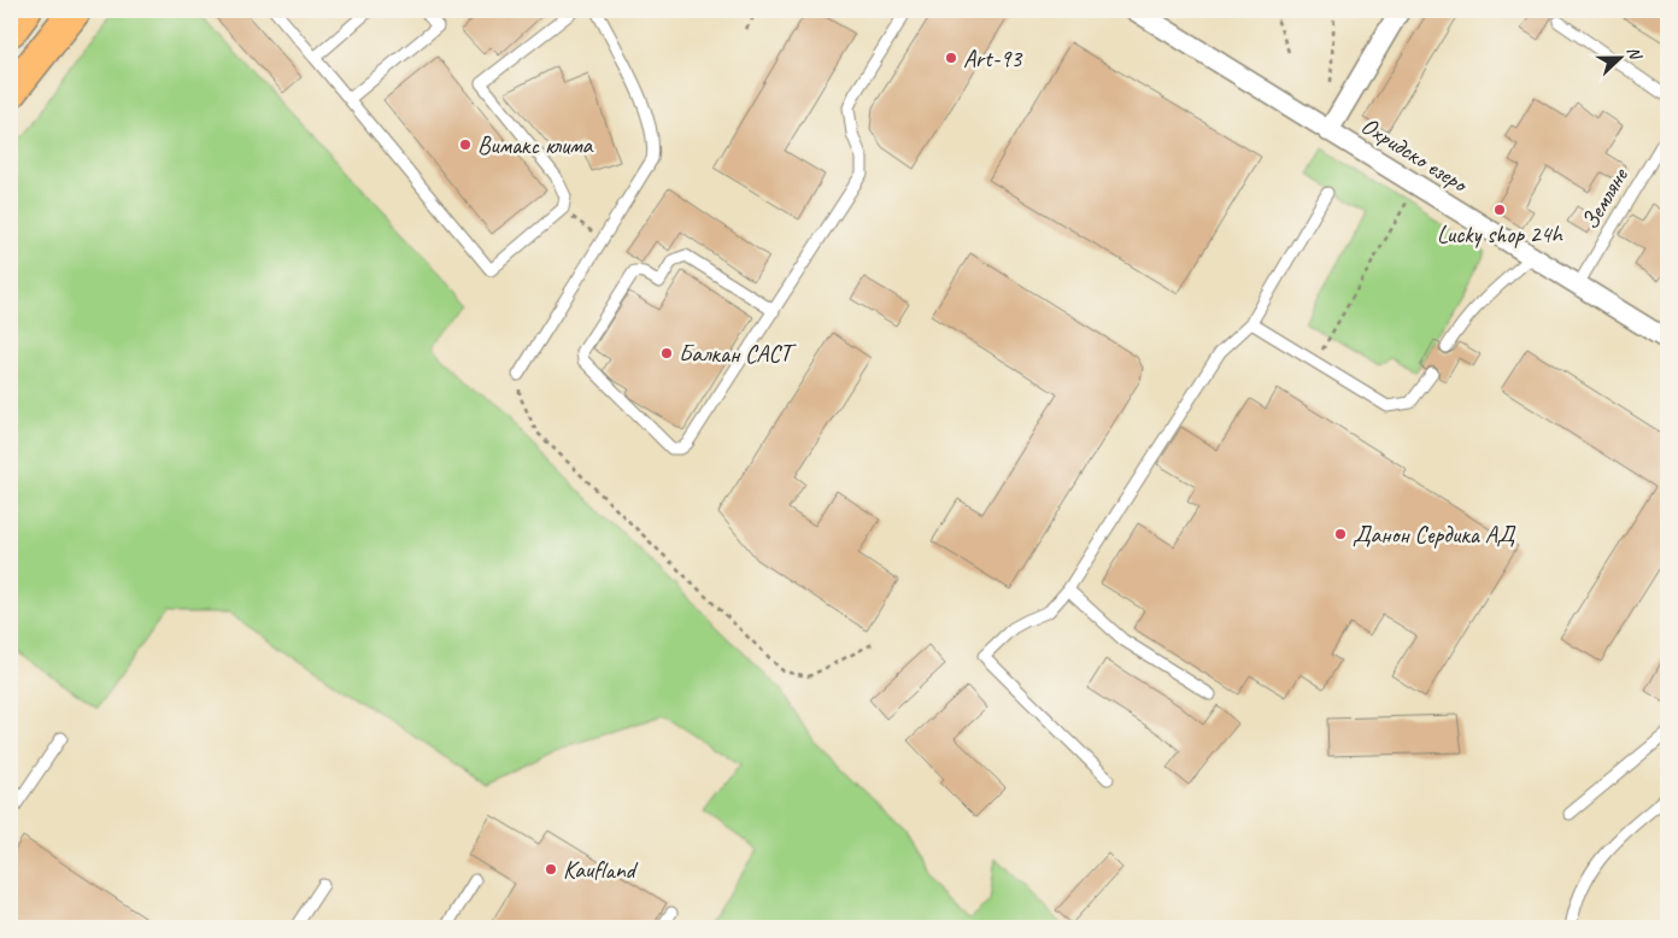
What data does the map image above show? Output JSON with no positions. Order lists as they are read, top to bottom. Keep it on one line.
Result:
{"streets":{"street":["Охридско езеро"],"lane":["Земляне"]},"crossings":[["Охридско езеро","Земляне"]],"places":["Art-93","Вимакс клима","Lucky shop 24h","Балкан САСТ","Данон Сердика АД","Kaufland"],"north":"right"}
